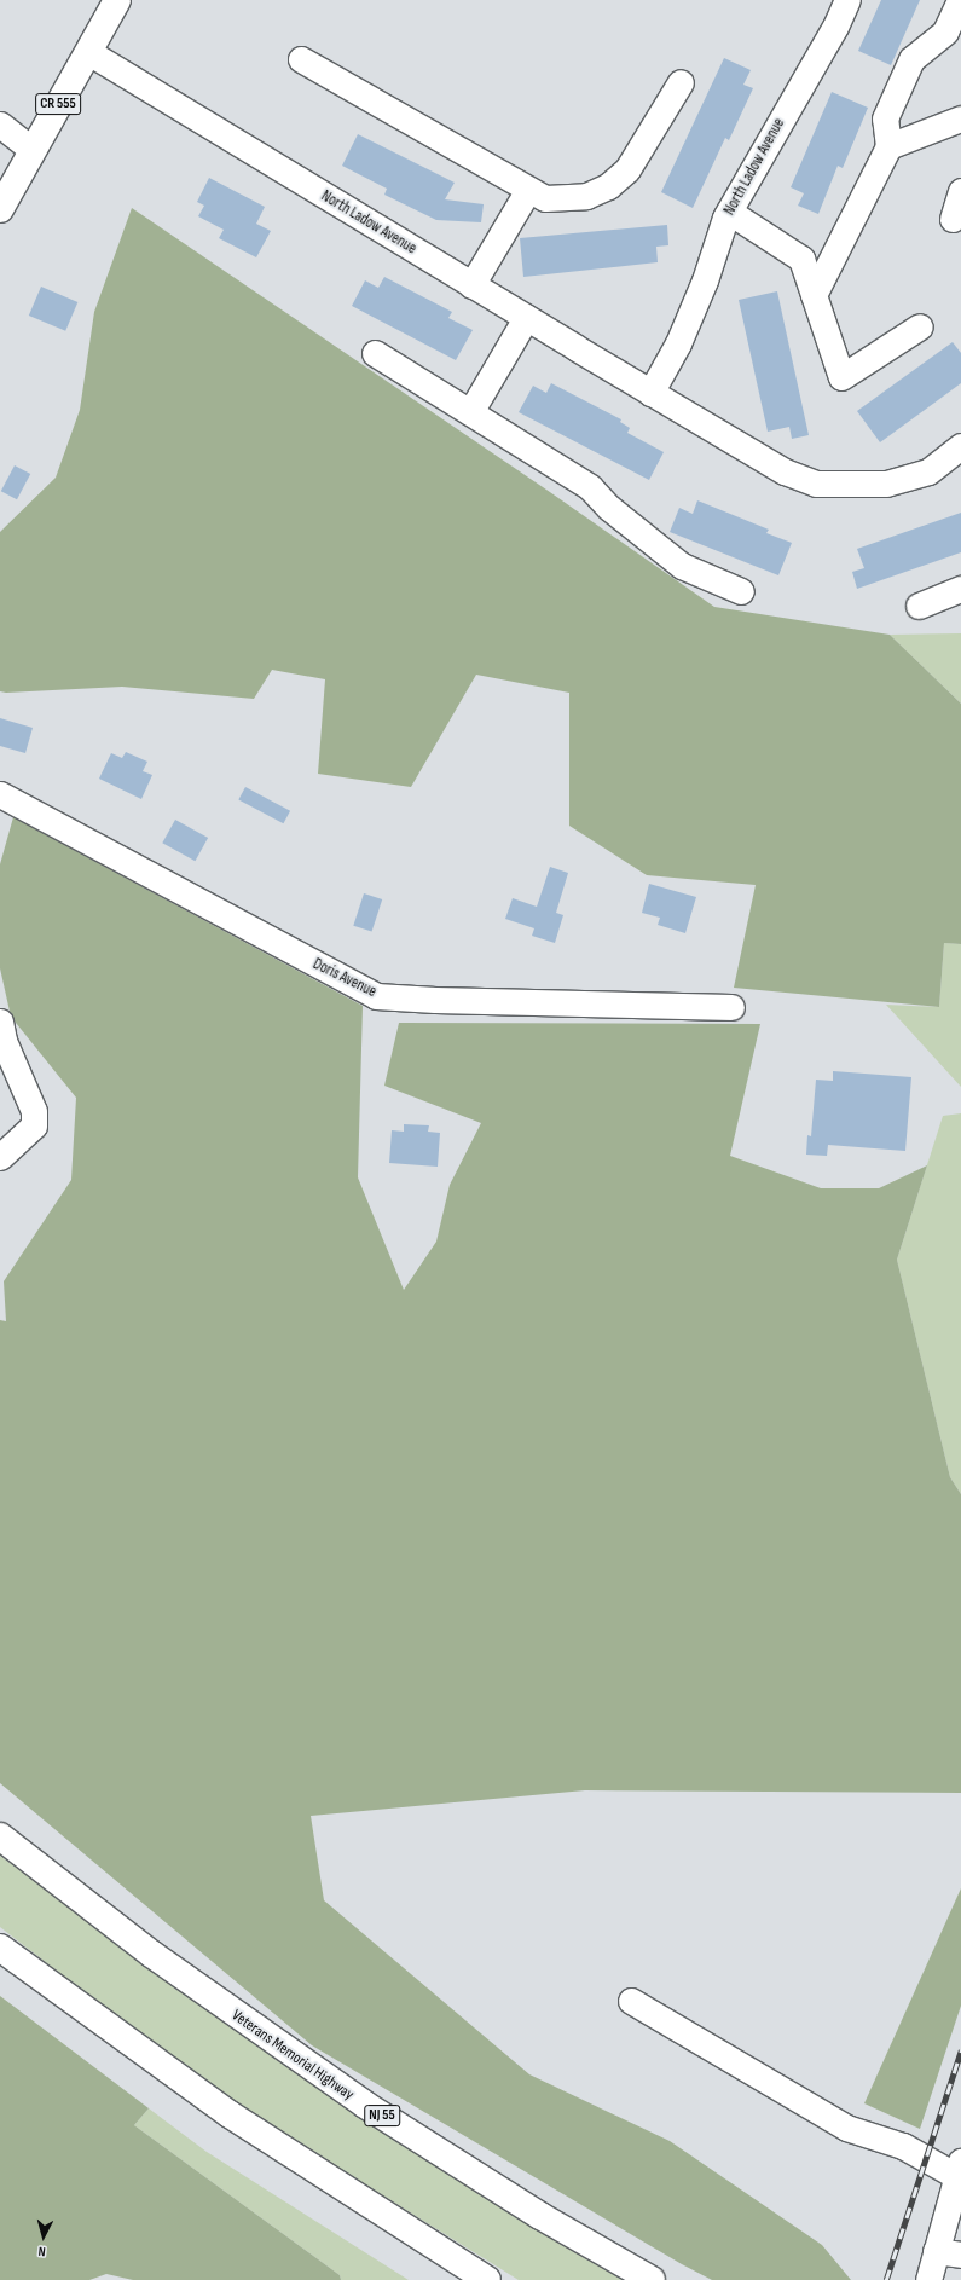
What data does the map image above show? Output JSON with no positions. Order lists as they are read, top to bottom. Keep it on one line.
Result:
{"streets":{"main road":["CR 555","Veterans Memorial Highway","NJ 55"],"street":["North Ladow Avenue","Doris Avenue"]},"crossings":[["CR 555","North Ladow Avenue"]],"north":"bottom"}
